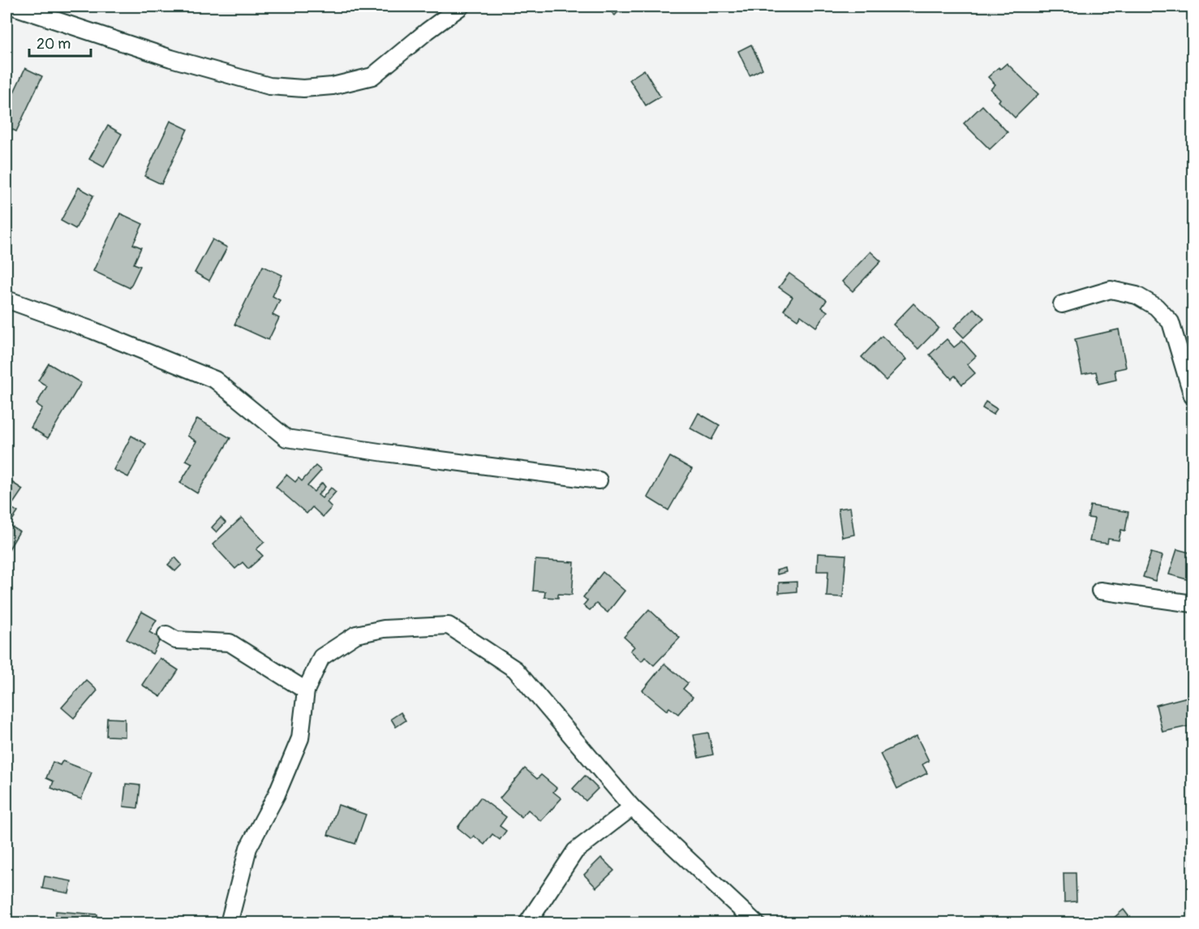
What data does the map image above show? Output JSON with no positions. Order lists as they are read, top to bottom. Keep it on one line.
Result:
{"scale_bar":"20 m"}
